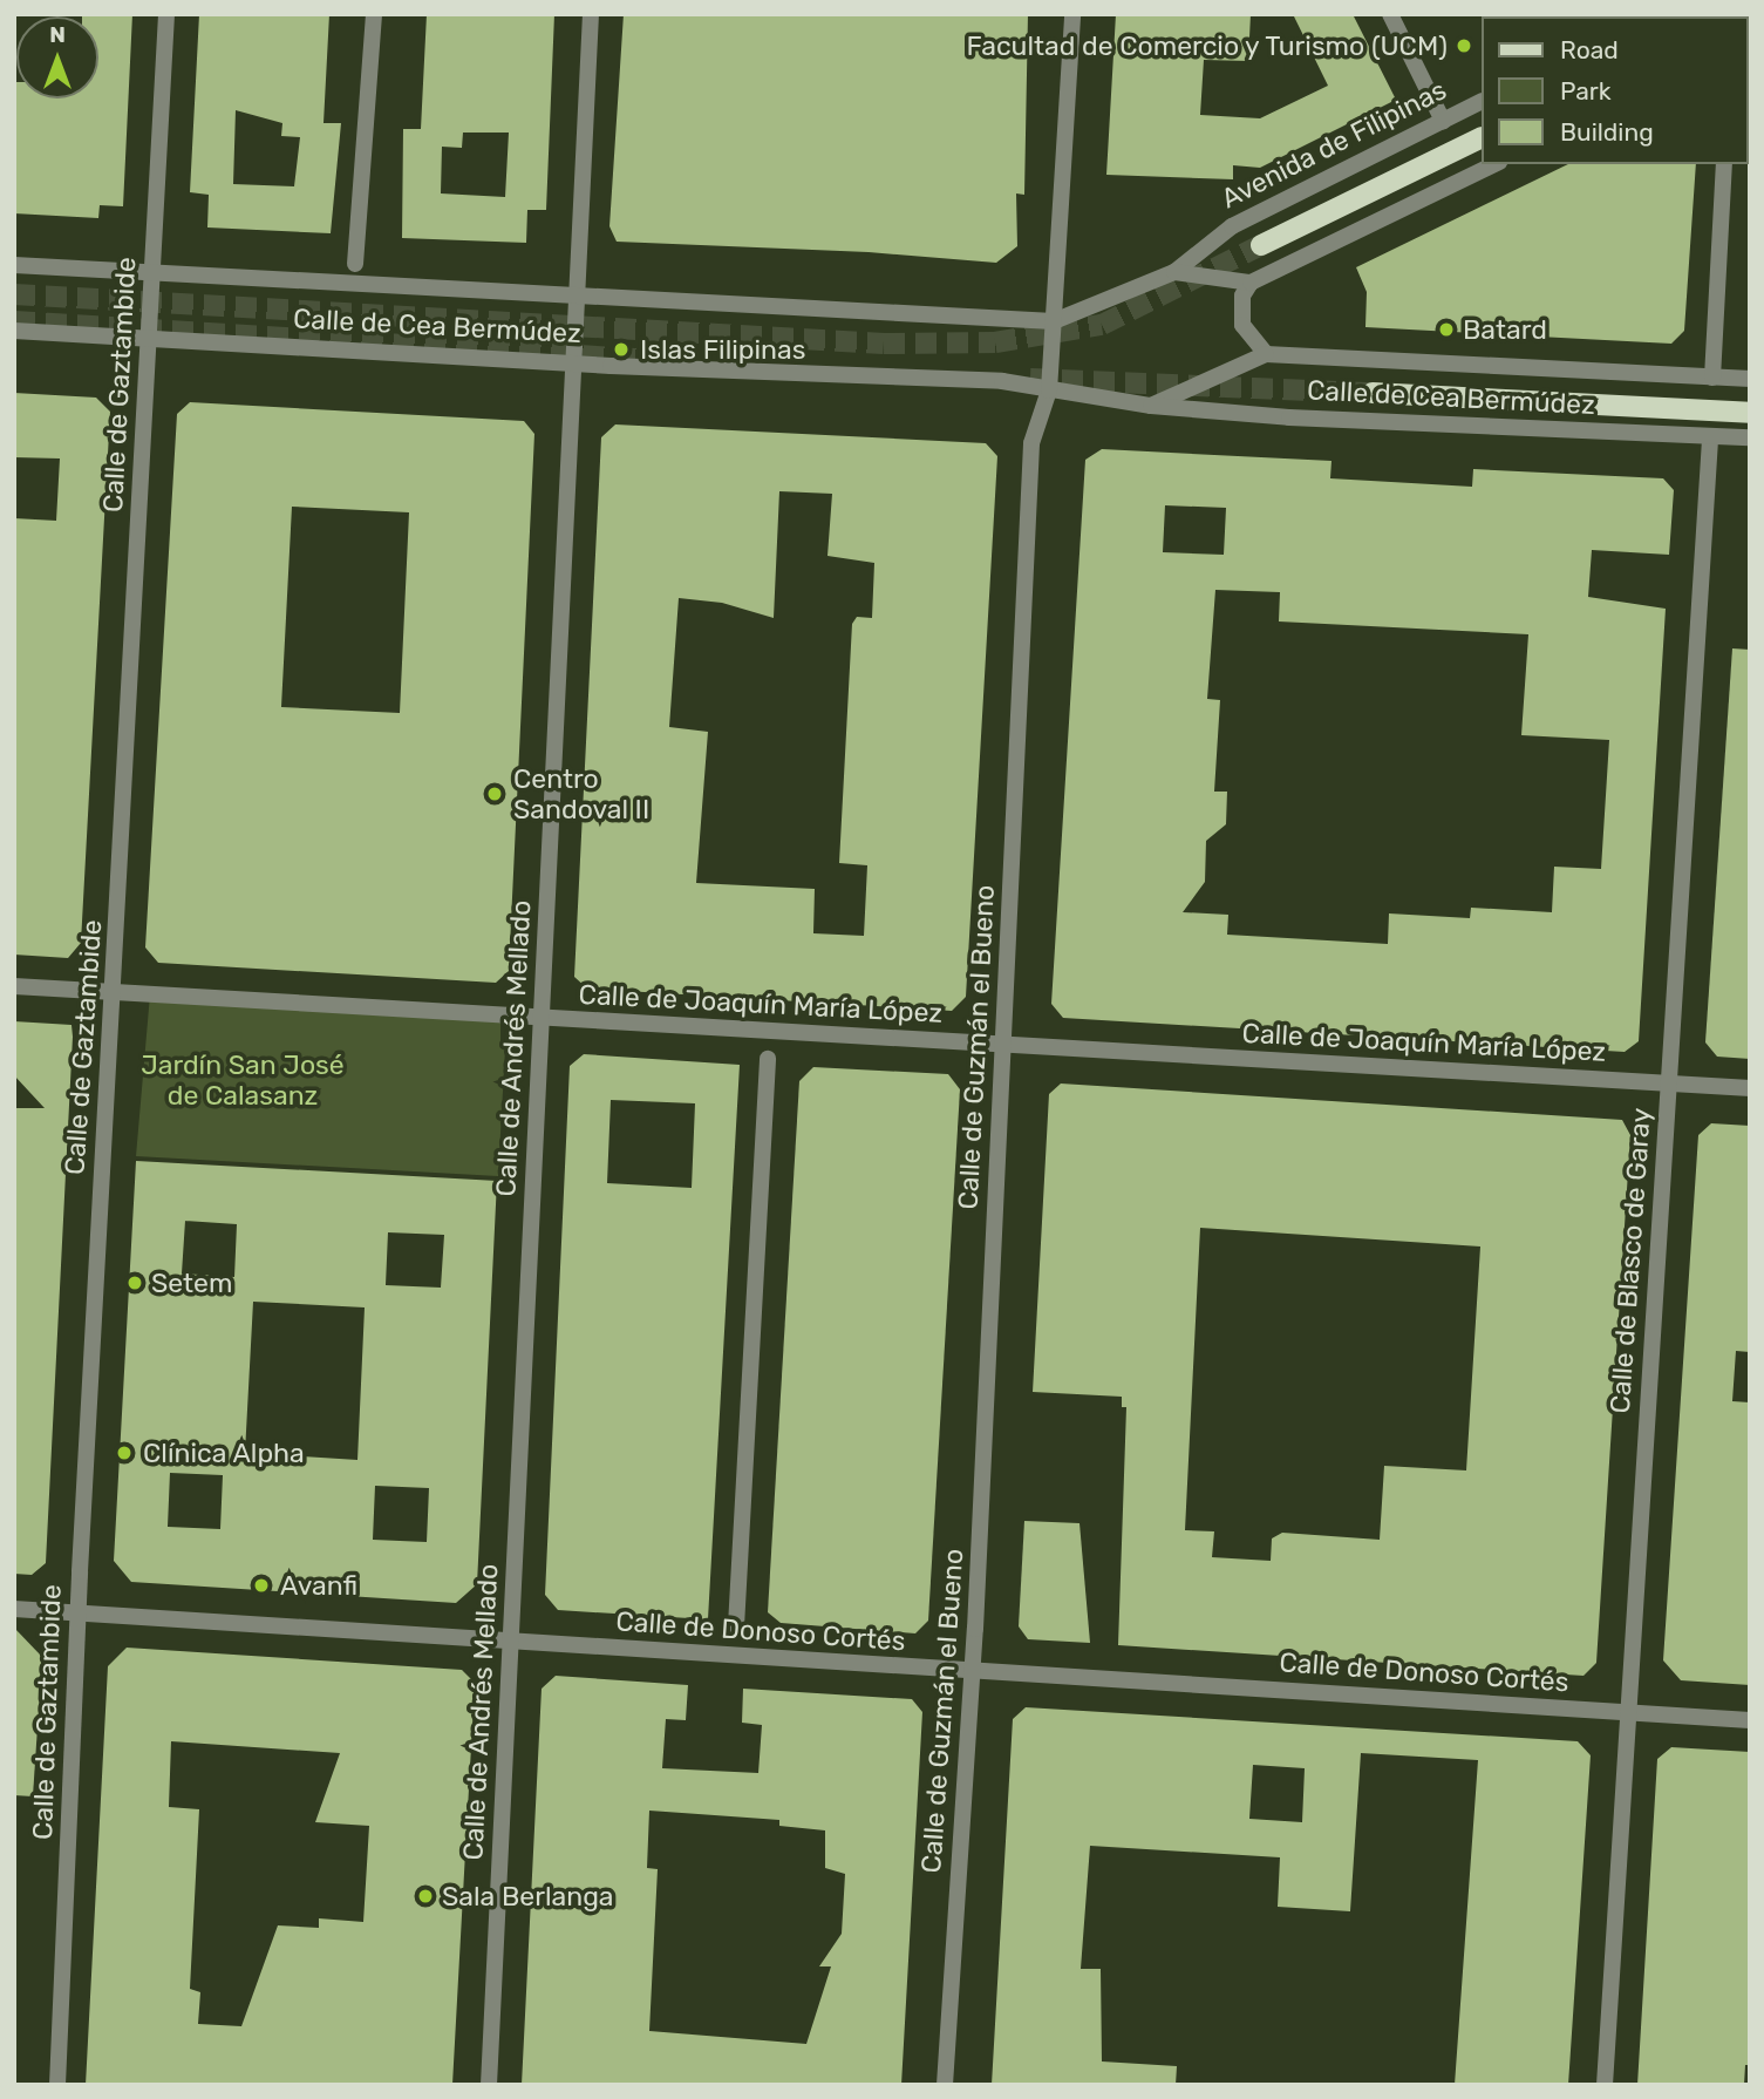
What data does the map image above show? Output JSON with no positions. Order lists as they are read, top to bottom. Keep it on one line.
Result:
{"streets":{"main road":["Calle de Cea Bermúdez"],"street":["Avenida de Filipinas","Calle de Gaztambide","Calle de Joaquín María López","Calle de Guzmán el Bueno","Calle de Andrés Mellado","Calle de Blasco de Garay","Calle de Donoso Cortés"]},"crossings":[["Avenida de Filipinas","Calle de Cea Bermúdez"],["Avenida de Filipinas","Calle de Guzmán el Bueno"],["Calle de Cea Bermúdez","Calle de Gaztambide"],["Calle de Cea Bermúdez","Calle de Guzmán el Bueno"],["Calle de Cea Bermúdez","Calle de Andrés Mellado"],["Calle de Cea Bermúdez","Calle de Blasco de Garay"],["Calle de Gaztambide","Calle de Joaquín María López"],["Calle de Gaztambide","Calle de Donoso Cortés"],["Calle de Joaquín María López","Calle de Guzmán el Bueno"],["Calle de Joaquín María López","Calle de Andrés Mellado"],["Calle de Joaquín María López","Calle de Blasco de Garay"],["Calle de Guzmán el Bueno","Calle de Donoso Cortés"],["Calle de Andrés Mellado","Calle de Donoso Cortés"],["Calle de Blasco de Garay","Calle de Donoso Cortés"]],"parks":["Jardín San José de Calasanz"],"places":["Facultad de Comercio y Turismo (UCM)","Batard","Islas Filipinas","Centro Sandoval II","Setem","Clínica Alpha","Avanfi","Sala Berlanga"],"legend":["Road","Park","Building"],"north":"top"}
